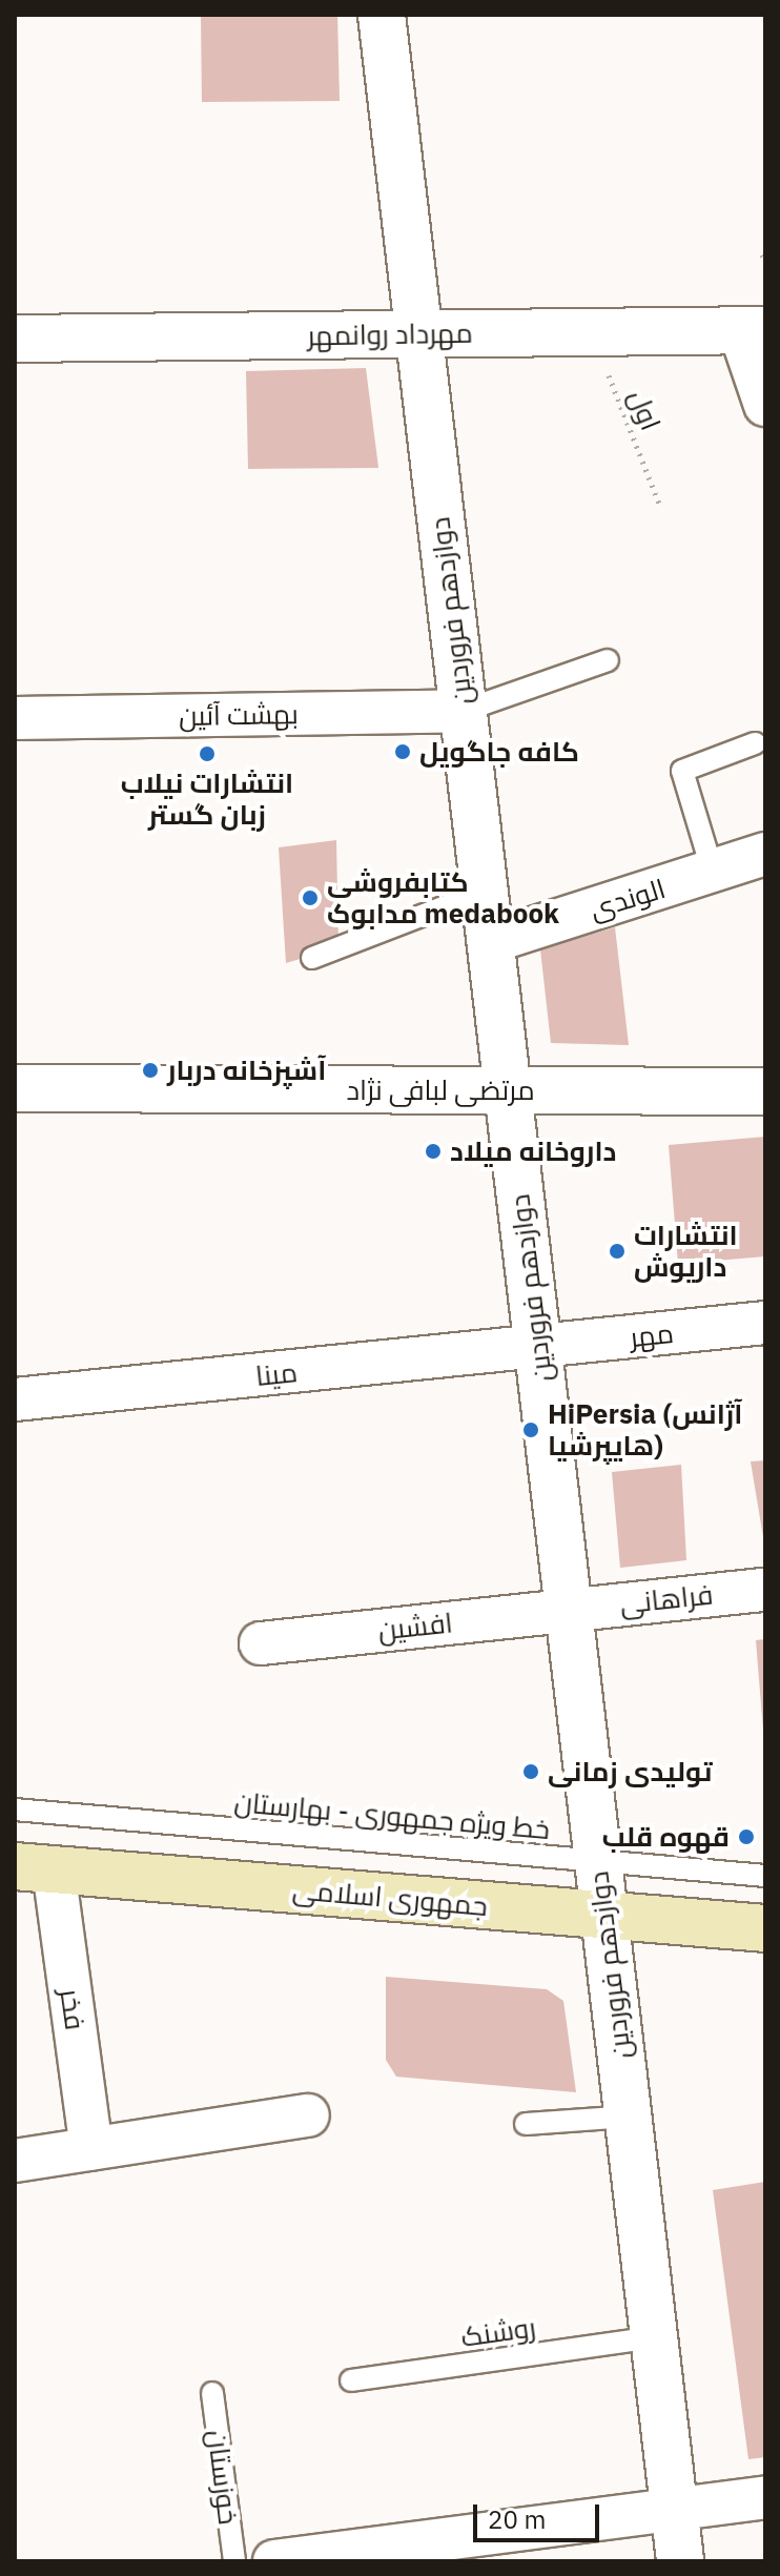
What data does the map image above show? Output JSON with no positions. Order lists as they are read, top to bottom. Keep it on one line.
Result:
{"streets":{"main road":["مهرداد روانمهر","دوازدهم فروردین","مرتضی لبافی نژاد","جمهوری اسلامی"],"street":["بهشت آئین","الوندی","مهر","مینا","فراهانی","افشین","فخر"],"lane":["خط ویژه جمهوری - بهارستان","روشنک","خوزستان"],"path":["اول"]},"crossings":[["مهرداد روانمهر","اول"],["مهرداد روانمهر","دوازدهم فروردین"],["دوازدهم فروردین","بهشت آئین"],["دوازدهم فروردین","الوندی"],["دوازدهم فروردین","مرتضی لبافی نژاد"],["دوازدهم فروردین","مهر"],["دوازدهم فروردین","مینا"],["دوازدهم فروردین","فراهانی"],["دوازدهم فروردین","افشین"],["دوازدهم فروردین","خط ویژه جمهوری - بهارستان"],["دوازدهم فروردین","جمهوری اسلامی"],["دوازدهم فروردین","روشنک"],["مهر","مینا"],["فراهانی","افشین"],["جمهوری اسلامی","فخر"]],"places":["کافه جاگویل","انتشارات نیلاب زبان گستر","کتابفروشی مدابوک medabook","آشپزخانه دربار","داروخانه میلاد","انتشارات داریوش","HiPersia (آژانس هایپرشیا)","تولیدی زمانی","قهوه قلب"],"scale_bar":"20 m"}
